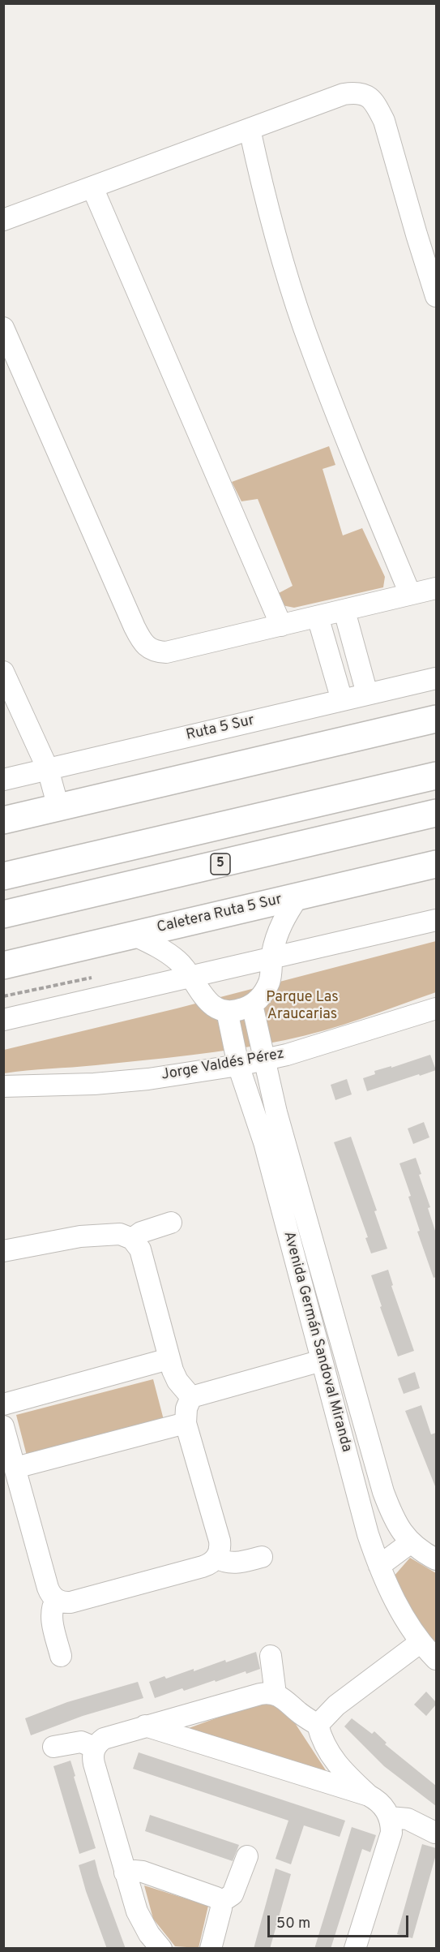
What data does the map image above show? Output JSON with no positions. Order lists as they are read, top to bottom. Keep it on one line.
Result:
{"streets":{"main road":["5","Caletera Ruta 5 Sur"],"street":["Ruta 5 Sur","Jorge Valdés Pérez","Avenida Germán Sandoval Miranda"]},"crossings":[["Jorge Valdés Pérez","Avenida Germán Sandoval Miranda"]],"parks":["Parque Las Araucarias"],"scale_bar":"50 m"}
